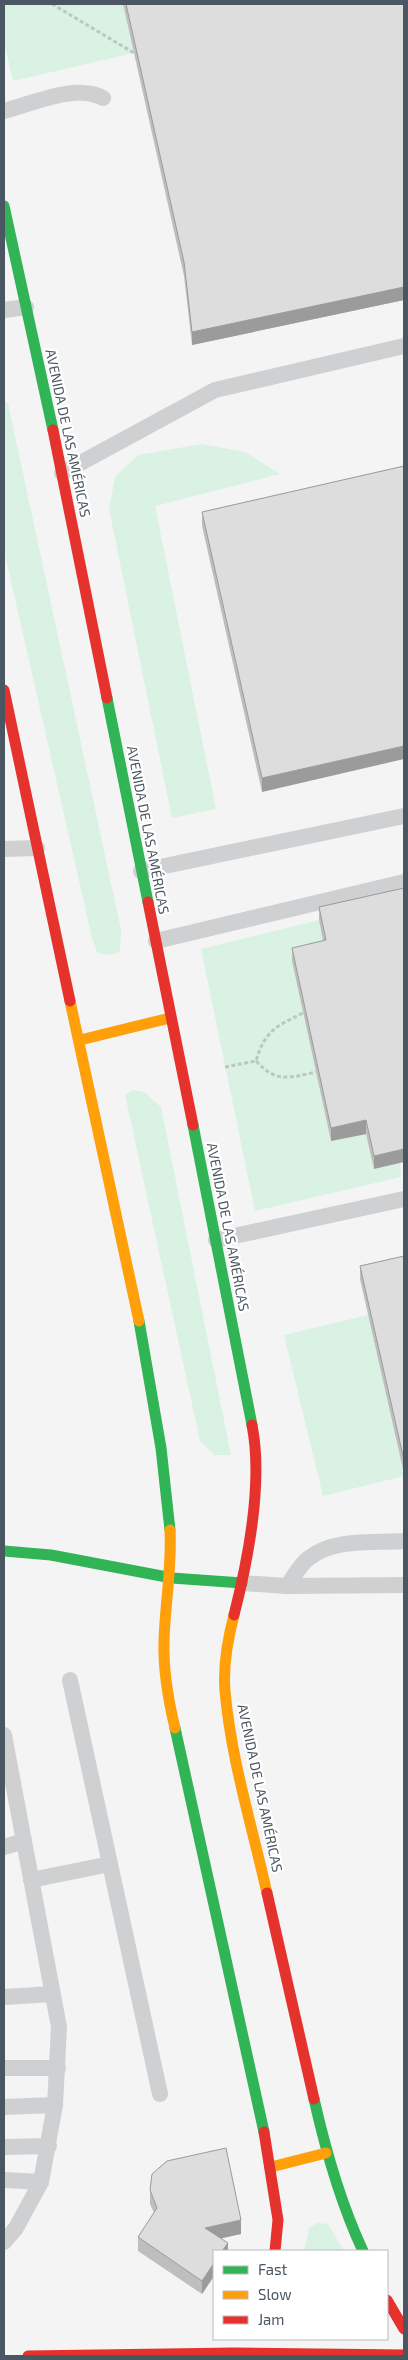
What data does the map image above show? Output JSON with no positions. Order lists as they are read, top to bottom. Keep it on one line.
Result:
{"streets":{"main road":["AVENIDA DE LAS AMÉRICAS"]},"legend":["Fast","Slow","Jam"]}
